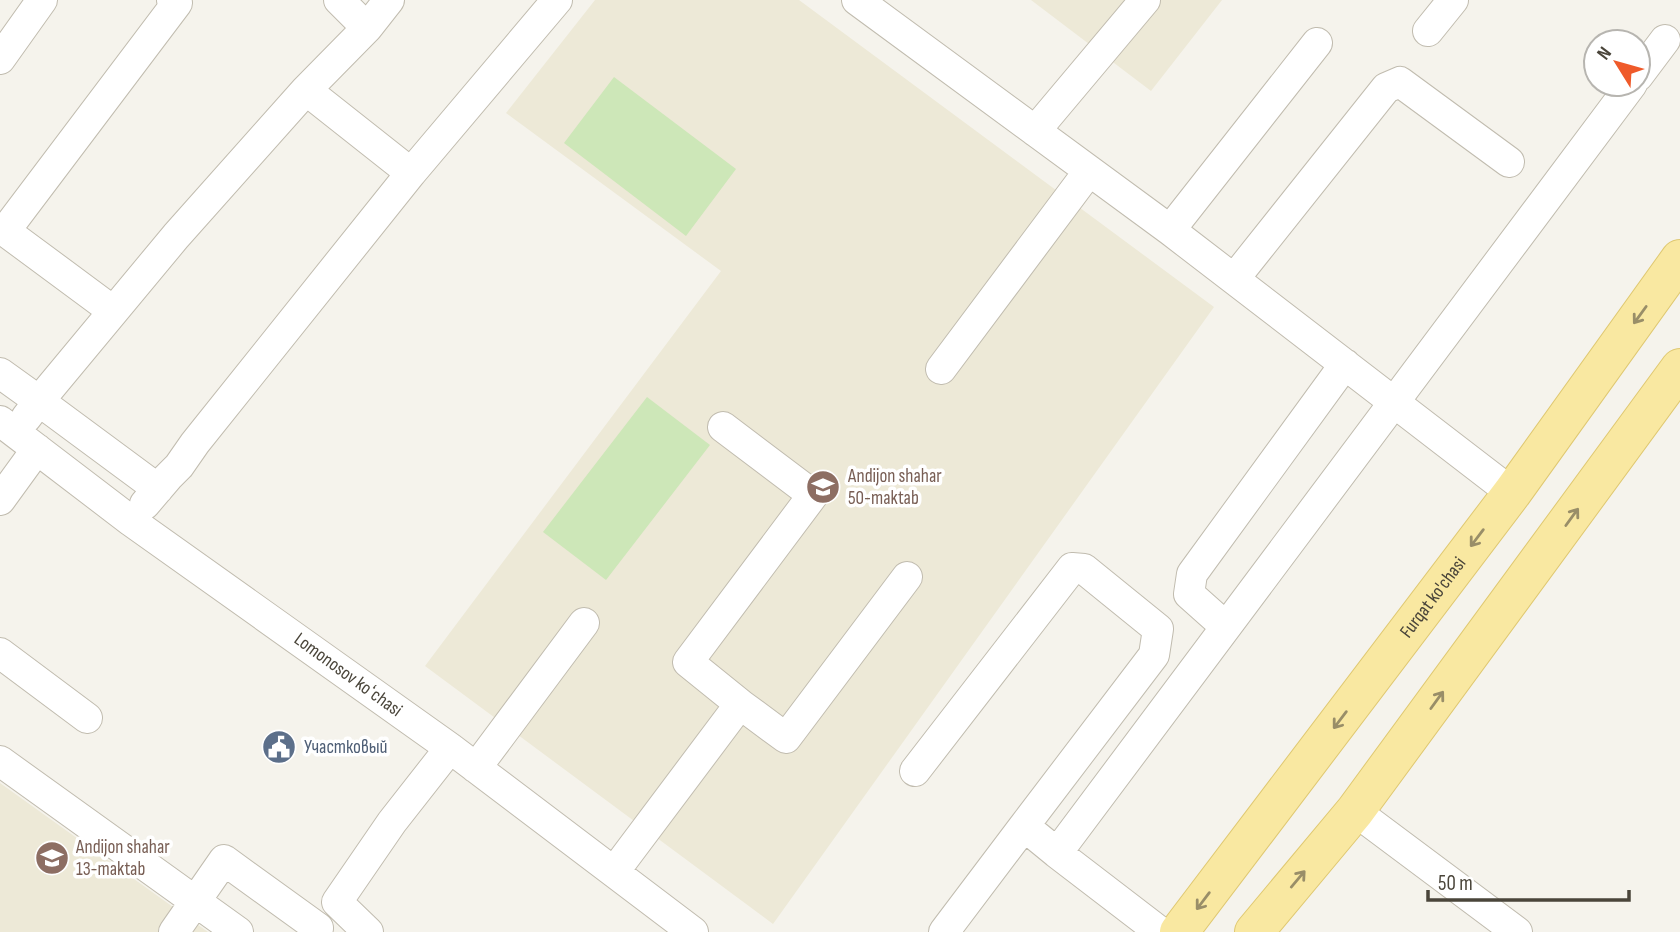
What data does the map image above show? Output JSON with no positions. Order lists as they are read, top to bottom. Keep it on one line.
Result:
{"streets":{"main road":["Furqat ko'chasi"],"street":["Lomonosov koʻchasi"]},"places":{"school or university":["Andijon shahar 50-maktab","Andijon shahar 13-maktab"],"public building":["Участковый"]},"scale_bar":"50 m","north":"top left"}
